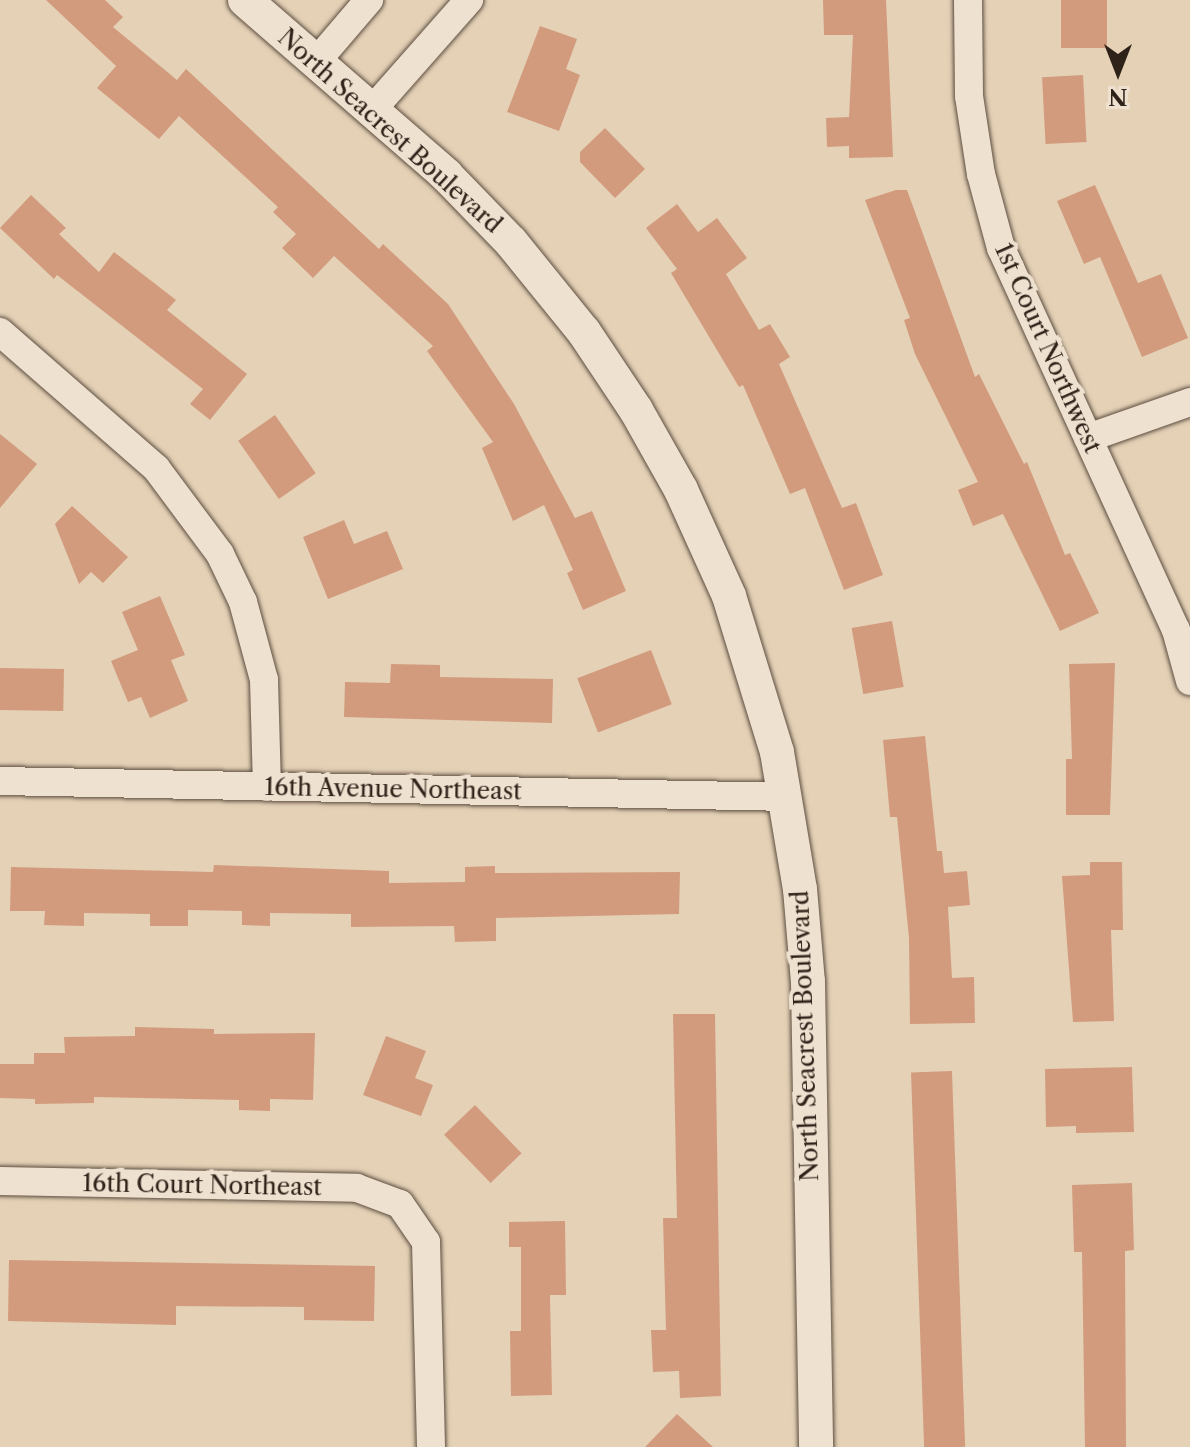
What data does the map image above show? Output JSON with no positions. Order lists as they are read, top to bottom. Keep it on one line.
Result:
{"streets":{"street":["North Seacrest Boulevard","1st Court Northwest","16th Avenue Northeast","16th Court Northeast"]},"crossings":[["North Seacrest Boulevard","16th Avenue Northeast"]],"north":"bottom"}
